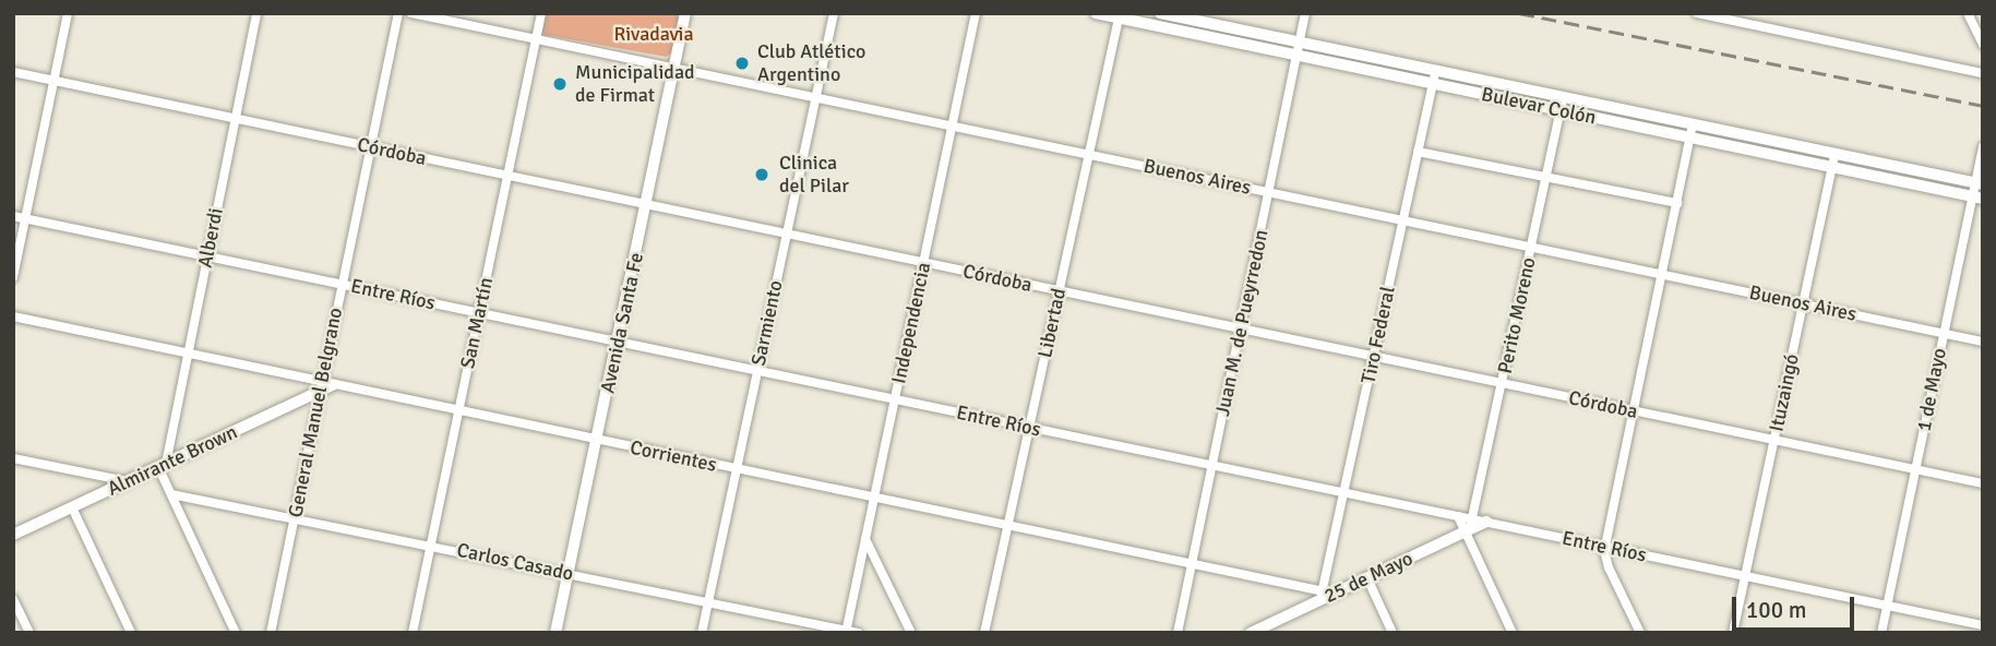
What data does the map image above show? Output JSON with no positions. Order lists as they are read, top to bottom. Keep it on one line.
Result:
{"streets":{"main road":["Bulevar Colón","Avenida Santa Fe","Almirante Brown","25 de Mayo"],"street":["Córdoba","Buenos Aires","Alberdi","Entre Ríos","Perito Moreno","San Martín","Sarmiento","Independencia","Libertad","Juan M. de Pueyrredon","Tiro Federal","1 de Mayo","Ituzaingó","General Manuel Belgrano","Corrientes","Carlos Casado"]},"crossings":[["Bulevar Colón","Perito Moreno"],["Bulevar Colón","Libertad"],["Bulevar Colón","Juan M. de Pueyrredon"],["Bulevar Colón","Tiro Federal"],["Bulevar Colón","1 de Mayo"],["Bulevar Colón","Ituzaingó"],["Córdoba","Alberdi"],["Córdoba","Perito Moreno"],["Córdoba","San Martín"],["Córdoba","Avenida Santa Fe"],["Córdoba","Sarmiento"],["Córdoba","Independencia"],["Córdoba","Libertad"],["Córdoba","Juan M. de Pueyrredon"],["Córdoba","Tiro Federal"],["Córdoba","1 de Mayo"],["Córdoba","Ituzaingó"],["Córdoba","General Manuel Belgrano"],["Buenos Aires","Perito Moreno"],["Buenos Aires","San Martín"],["Buenos Aires","Avenida Santa Fe"],["Buenos Aires","Sarmiento"],["Buenos Aires","Independencia"],["Buenos Aires","Libertad"],["Buenos Aires","Juan M. de Pueyrredon"],["Buenos Aires","Tiro Federal"],["Buenos Aires","1 de Mayo"],["Buenos Aires","Ituzaingó"],["Alberdi","Entre Ríos"],["Alberdi","Corrientes"],["Alberdi","Almirante Brown"],["Entre Ríos","Perito Moreno"],["Entre Ríos","San Martín"],["Entre Ríos","Avenida Santa Fe"],["Entre Ríos","Sarmiento"],["Entre Ríos","Independencia"],["Entre Ríos","Libertad"],["Entre Ríos","Juan M. de Pueyrredon"],["Entre Ríos","Tiro Federal"],["Entre Ríos","1 de Mayo"],["Entre Ríos","Ituzaingó"],["Entre Ríos","General Manuel Belgrano"],["Entre Ríos","25 de Mayo"],["Perito Moreno","25 de Mayo"],["San Martín","Corrientes"],["San Martín","Carlos Casado"],["Avenida Santa Fe","Corrientes"],["Avenida Santa Fe","Carlos Casado"],["Sarmiento","Corrientes"],["Sarmiento","Carlos Casado"],["Independencia","Corrientes"],["Independencia","Carlos Casado"],["Libertad","Corrientes"],["Juan M. de Pueyrredon","Corrientes"],["Tiro Federal","Corrientes"],["Tiro Federal","25 de Mayo"],["General Manuel Belgrano","Corrientes"],["General Manuel Belgrano","Almirante Brown"],["General Manuel Belgrano","Carlos Casado"],["Corrientes","Almirante Brown"],["Corrientes","25 de Mayo"]],"parks":["Rivadavia"],"places":["Club Atlético Argentino","Municipalidad de Firmat","Clinica del Pilar"],"scale_bar":"100 m"}
